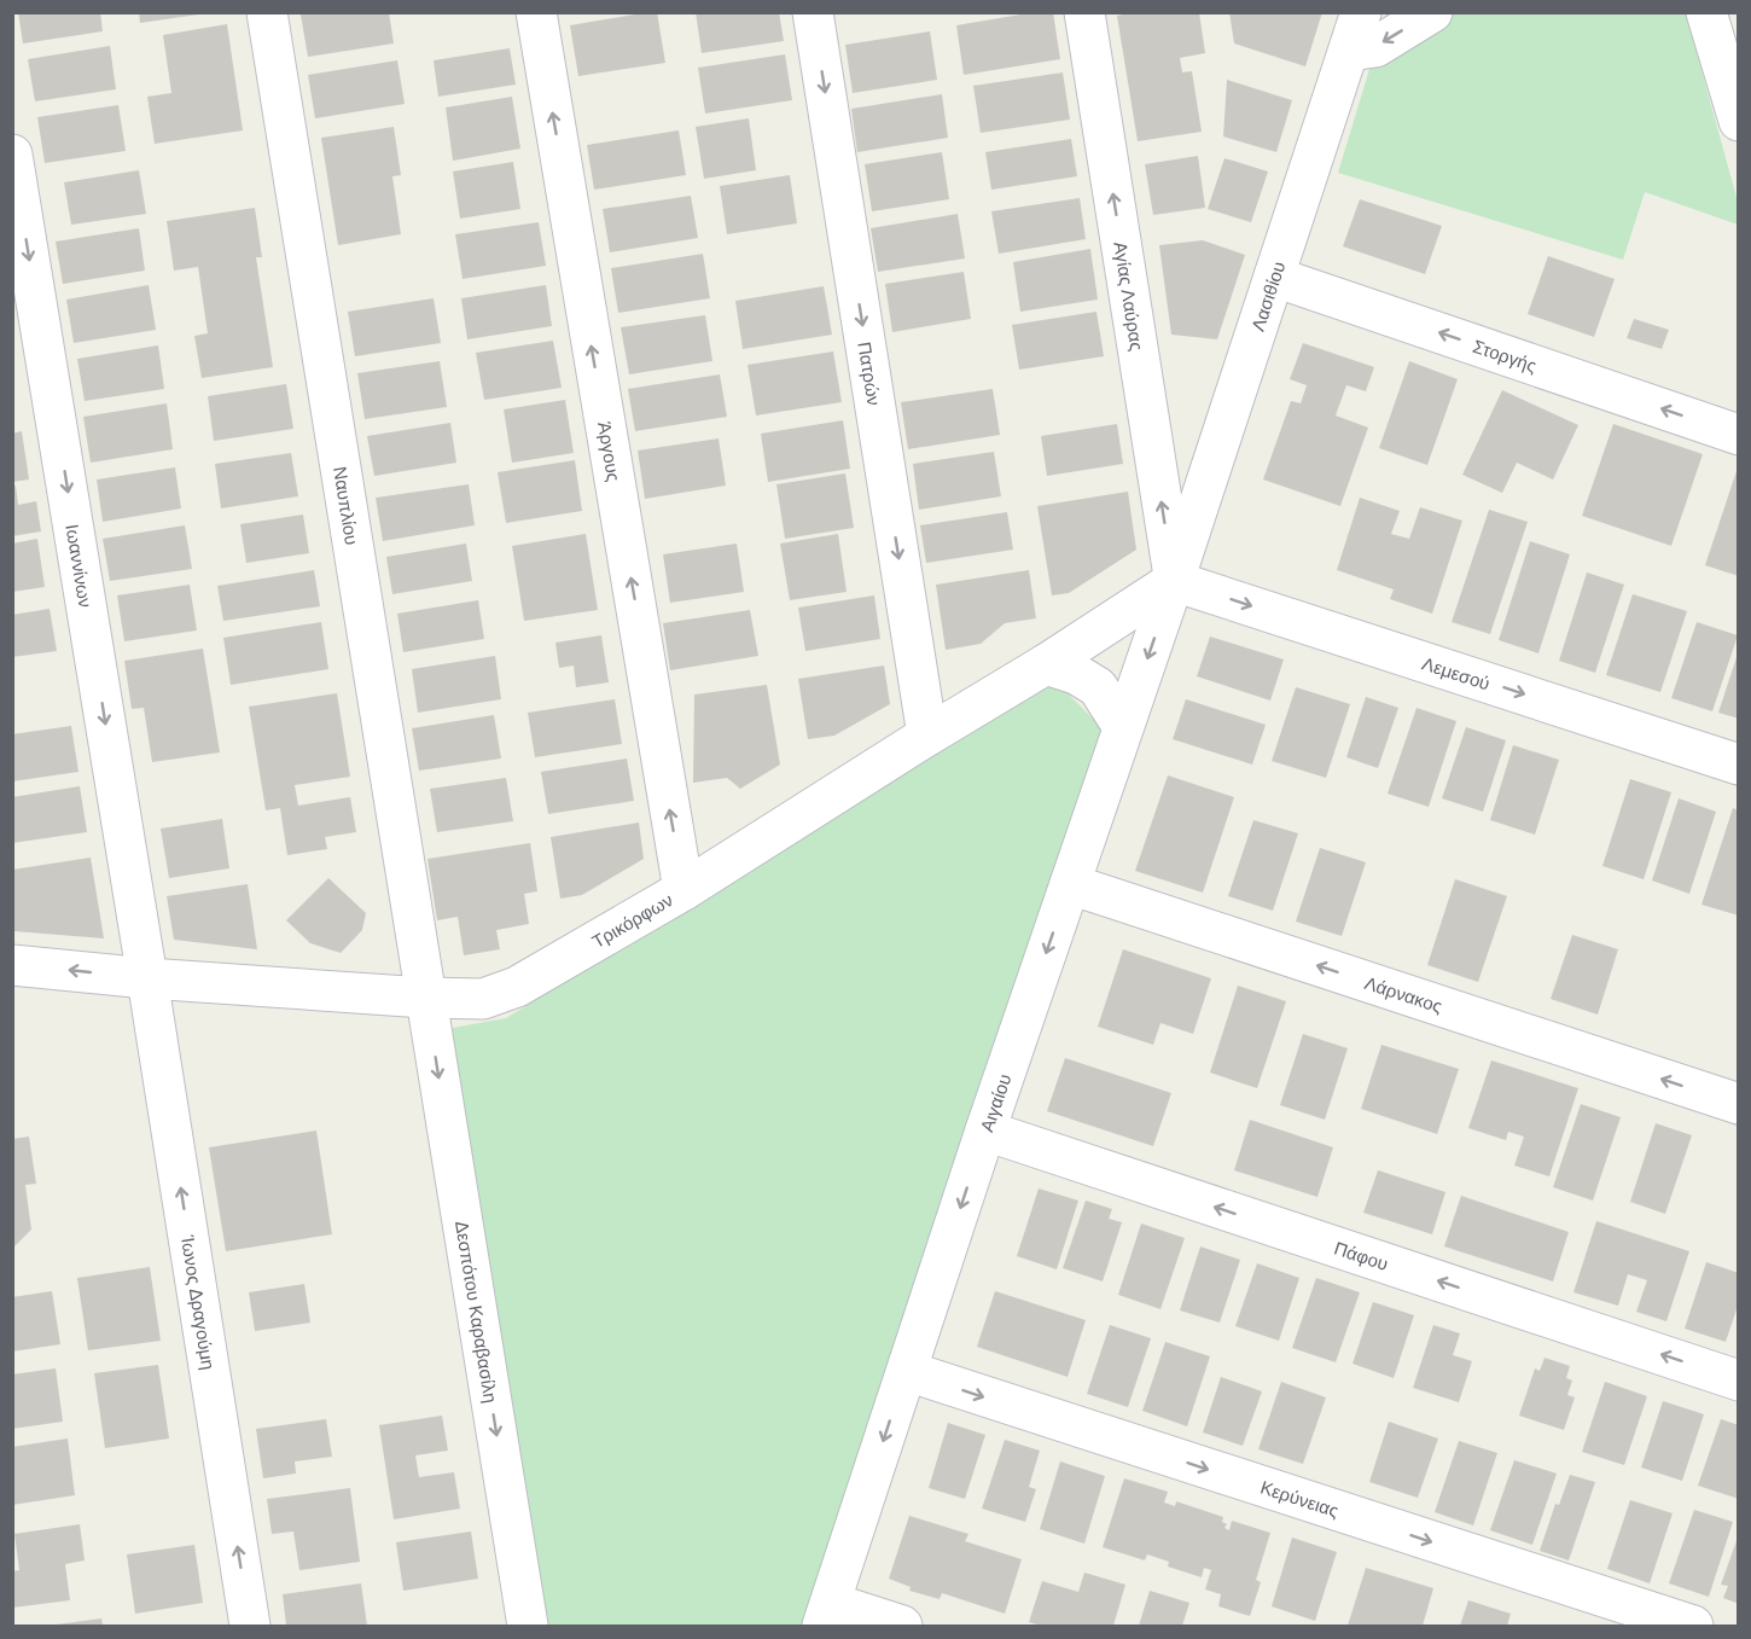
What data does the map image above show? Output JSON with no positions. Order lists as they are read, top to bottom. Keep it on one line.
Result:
{"streets":{"street":["Αγίας Λαύρας","Λασιθίου","Στοργής","Πατρών","Άργους","Ναυπλίου","Ιωαννίνων","Λεμεσού","Τρικόρφων","Λάρνακος","Αιγαίου","Πάφου","Ίωνος Δραγούμη","Δεσπότου Καραβασίλη","Κερύνειας"]},"crossings":[["Αγίας Λαύρας","Λασιθίου"],["Αγίας Λαύρας","Λεμεσού"],["Αγίας Λαύρας","Τρικόρφων"],["Αγίας Λαύρας","Αιγαίου"],["Λασιθίου","Στοργής"],["Λασιθίου","Λεμεσού"],["Λασιθίου","Τρικόρφων"],["Λασιθίου","Αιγαίου"],["Πατρών","Τρικόρφων"],["Άργους","Τρικόρφων"],["Ναυπλίου","Τρικόρφων"],["Ναυπλίου","Δεσπότου Καραβασίλη"],["Ιωαννίνων","Τρικόρφων"],["Ιωαννίνων","Ίωνος Δραγούμη"],["Λεμεσού","Τρικόρφων"],["Λεμεσού","Αιγαίου"],["Τρικόρφων","Αιγαίου"],["Τρικόρφων","Ίωνος Δραγούμη"],["Τρικόρφων","Δεσπότου Καραβασίλη"],["Λάρνακος","Αιγαίου"],["Αιγαίου","Πάφου"],["Αιγαίου","Κερύνειας"]],"one_way":["Αγίας Λαύρας","Στοργής","Πατρών","Άργους","Ιωαννίνων","Λεμεσού","Λάρνακος","Αιγαίου","Πάφου","Ίωνος Δραγούμη","Δεσπότου Καραβασίλη","Κερύνειας"]}
